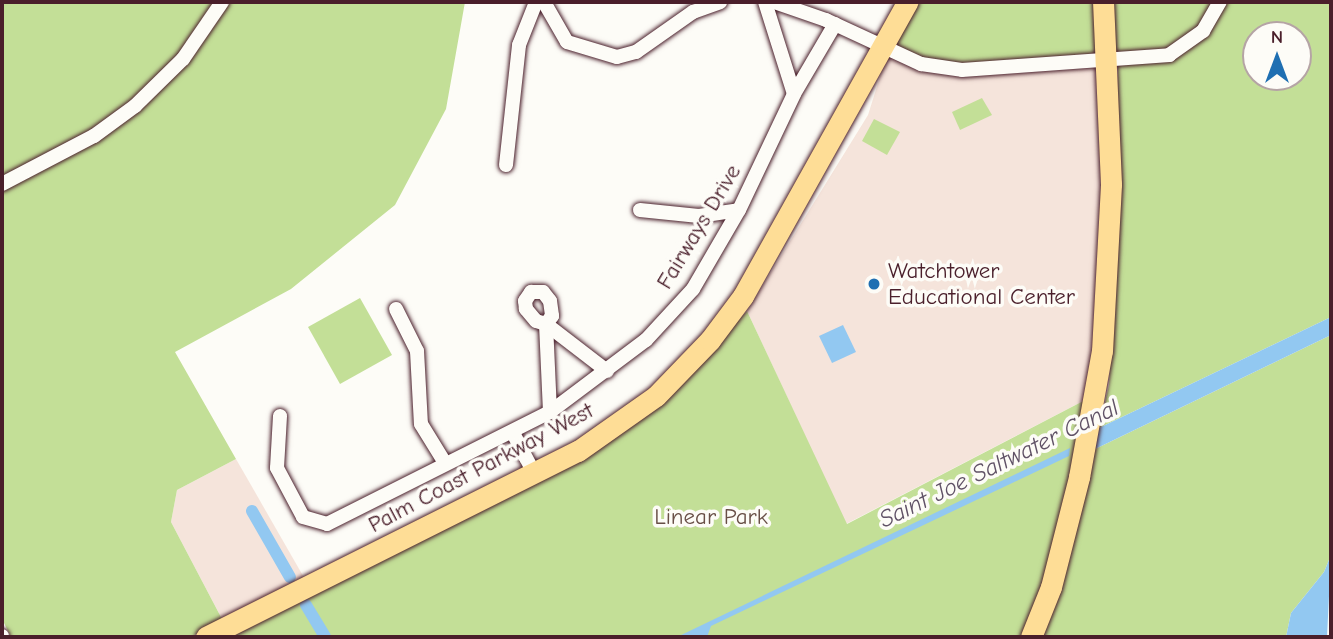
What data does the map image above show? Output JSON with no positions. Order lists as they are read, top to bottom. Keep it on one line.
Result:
{"streets":{"main road":["Palm Coast Parkway West"],"street":["Fairways Drive"]},"water":["Saint Joe Saltwater Canal"],"parks":["Linear Park"],"places":["Watchtower Educational Center"],"north":"top"}
